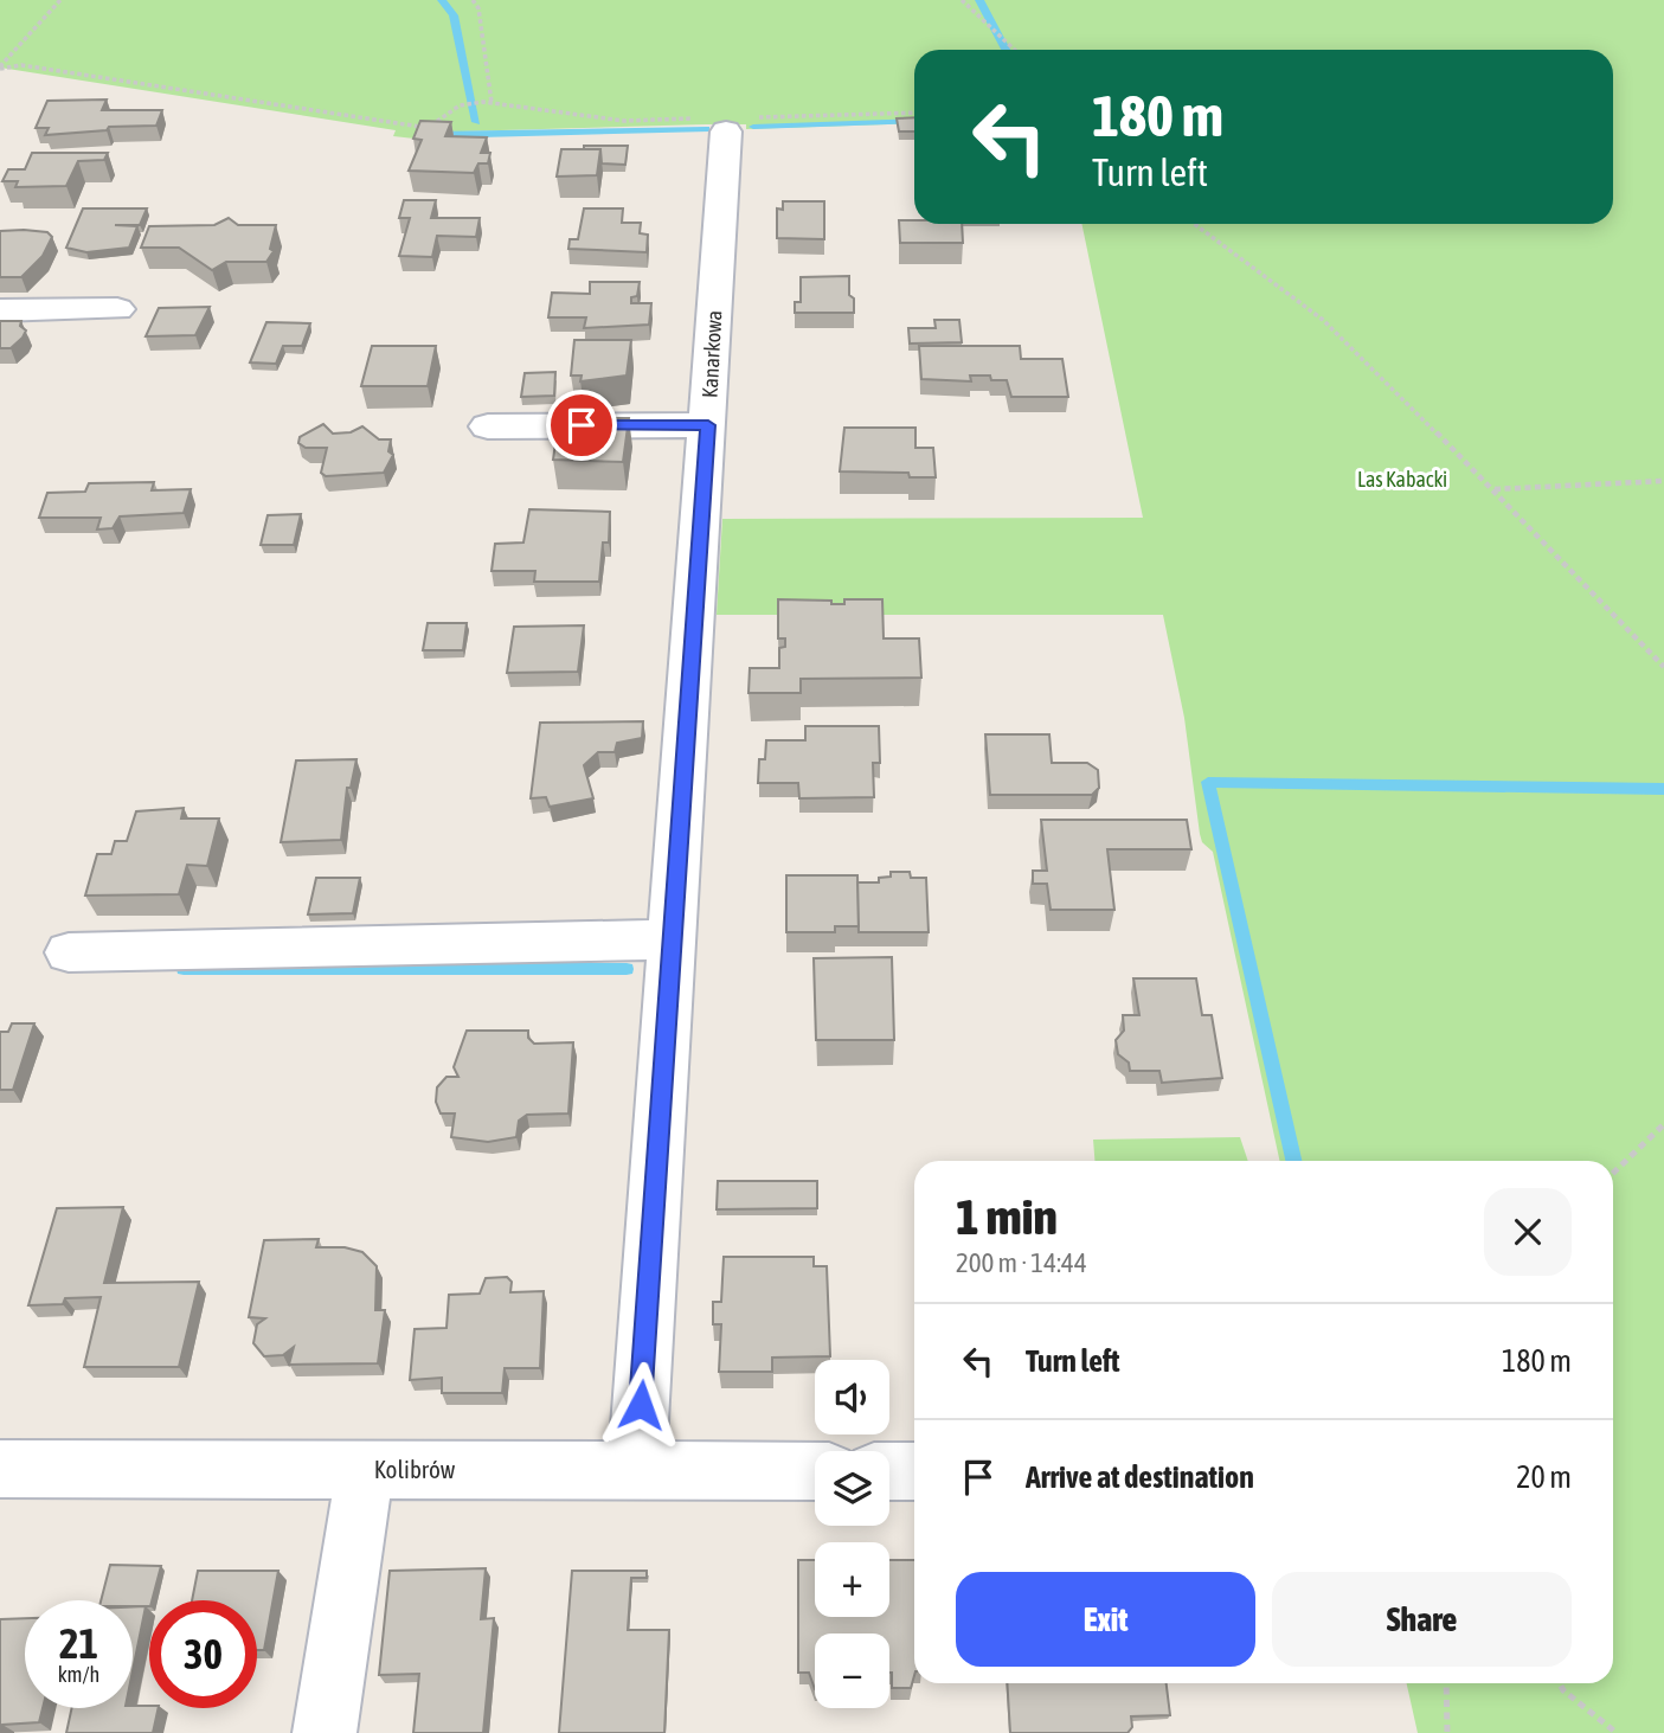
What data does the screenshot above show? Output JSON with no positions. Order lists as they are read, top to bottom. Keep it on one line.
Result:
{"streets":{"street":["Kanarkowa","Kolibrów"]},"crossings":[["Kanarkowa","Kolibrów"]],"parks":["Las Kabacki"],"page":{"turn":["180 m","Turn left"],"heading":["1 min","200 m · 14:44"],"list":[{"name":"Turn left","value":"180 m"},{"name":"Arrive at destination","value":"20 m"}],"map_buttons":["+","−"],"buttons":["Exit","Share"],"speed":"21 km/h","limit":"30"}}
